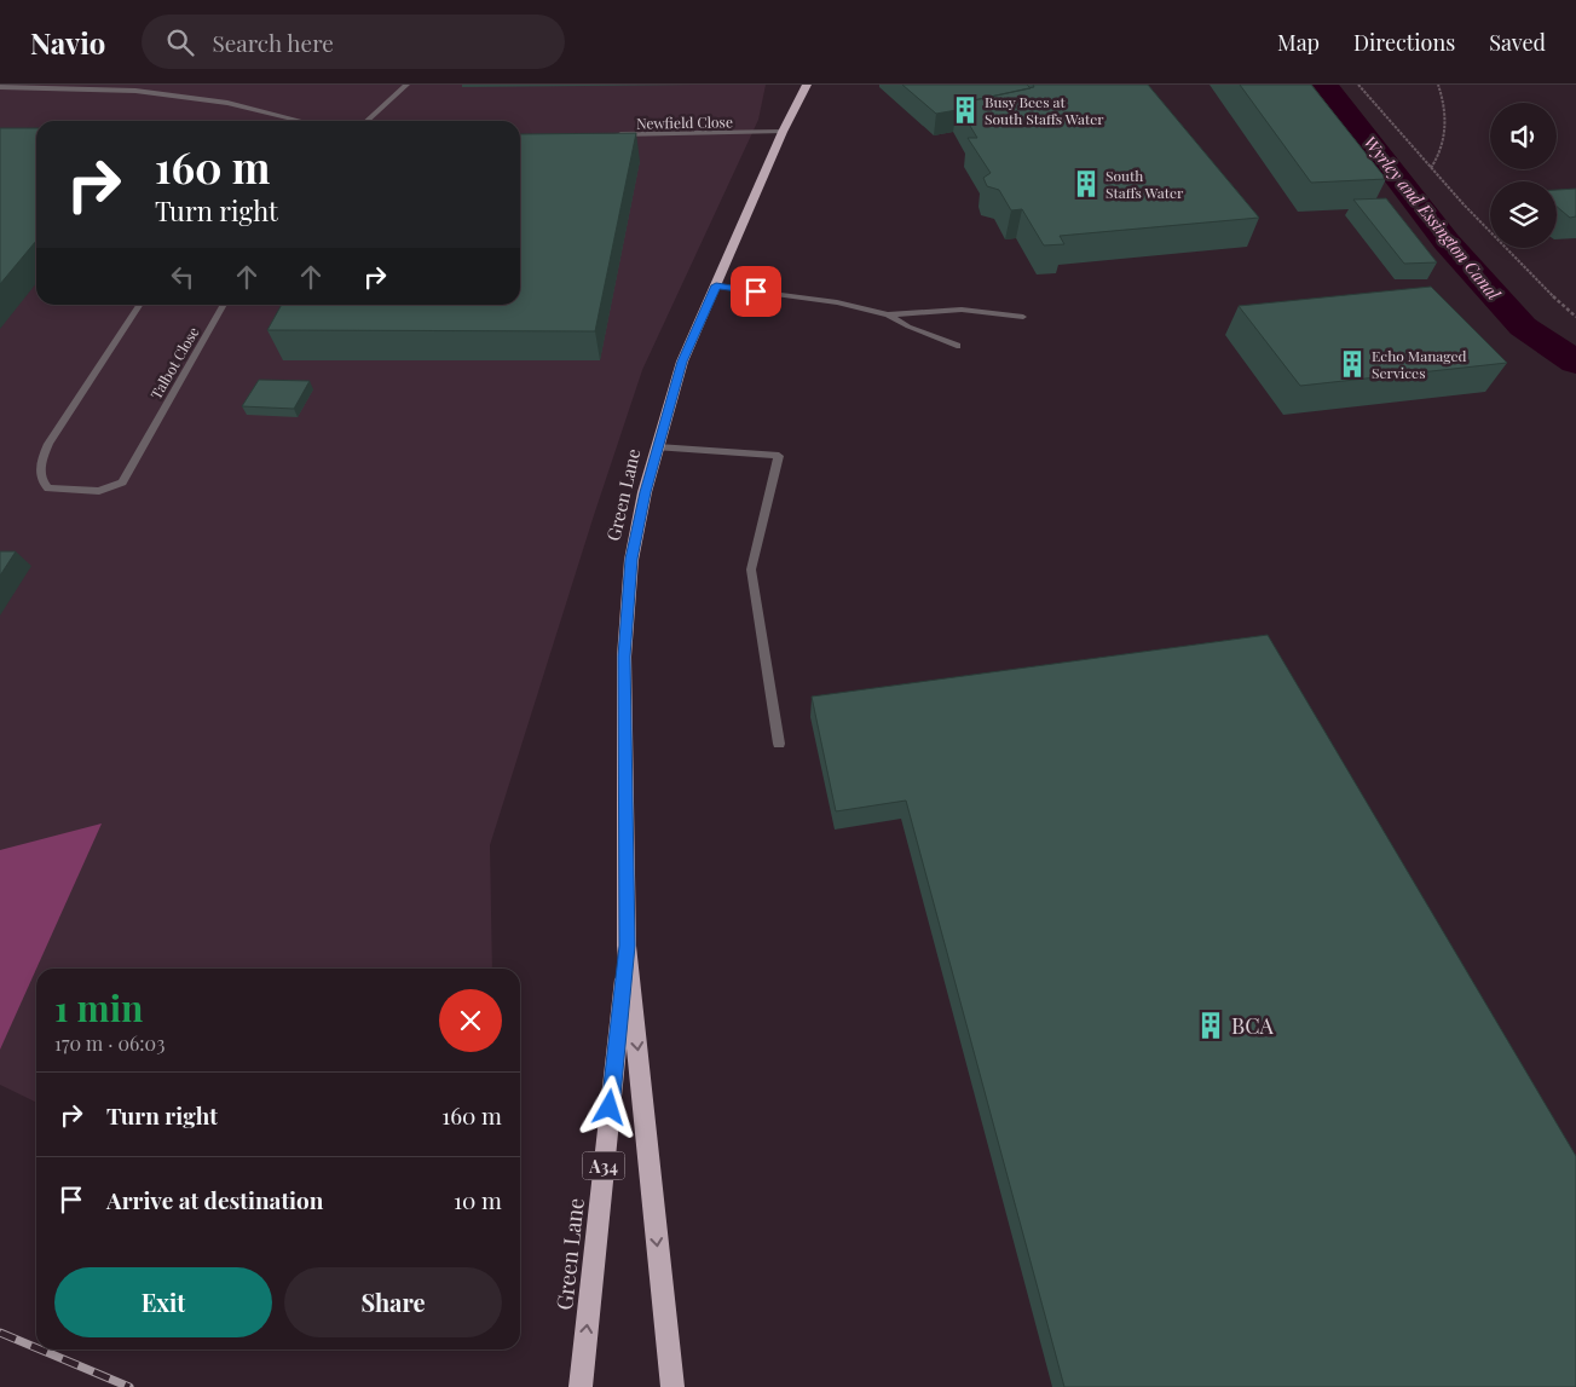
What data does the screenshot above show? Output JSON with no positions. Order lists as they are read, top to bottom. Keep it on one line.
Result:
{"streets":{"highway":["Green Lane","A34"],"lane":["Newfield Close","Talbot Close"]},"crossings":[["Newfield Close","Green Lane"]],"water":["Wyrley and Essington Canal"],"places":{"building":["Busy Bees at South Staffs Water","South Staffs Water","Echo Managed Services","BCA"]},"page":{"header":"Navio","search":"Search here","nav":["Map","Directions","Saved"],"turn":["160 m","Turn right"],"heading":["1 min","170 m · 06:03"],"list":[{"name":"Turn right","value":"160 m"},{"name":"Arrive at destination","value":"10 m"}],"buttons":["Exit","Share"]}}
